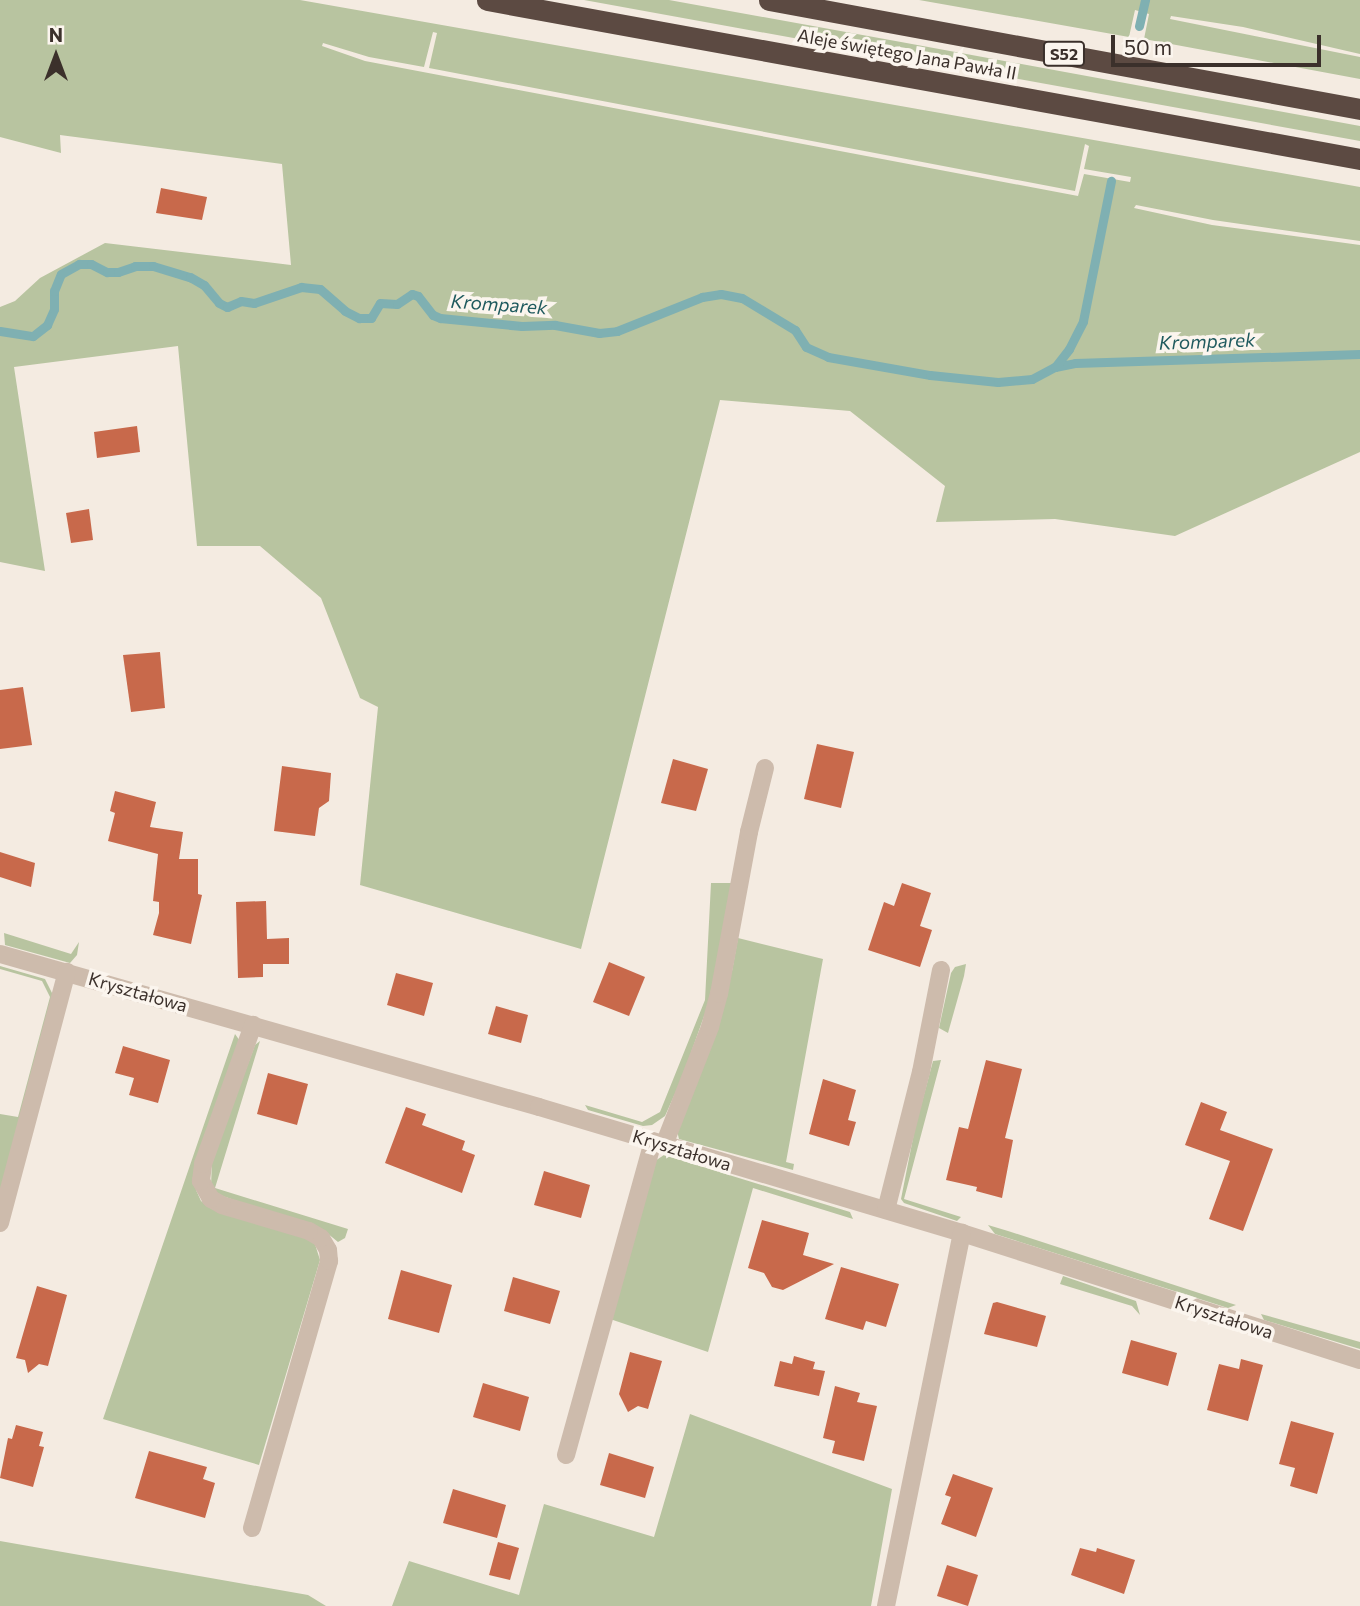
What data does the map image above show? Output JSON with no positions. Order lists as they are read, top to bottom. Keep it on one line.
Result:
{"streets":{"highway":["Aleje świętego Jana Pawła II","S52"],"street":["Kryształowa"]},"water":["Kromparek"],"scale_bar":"50 m","north":"top"}
